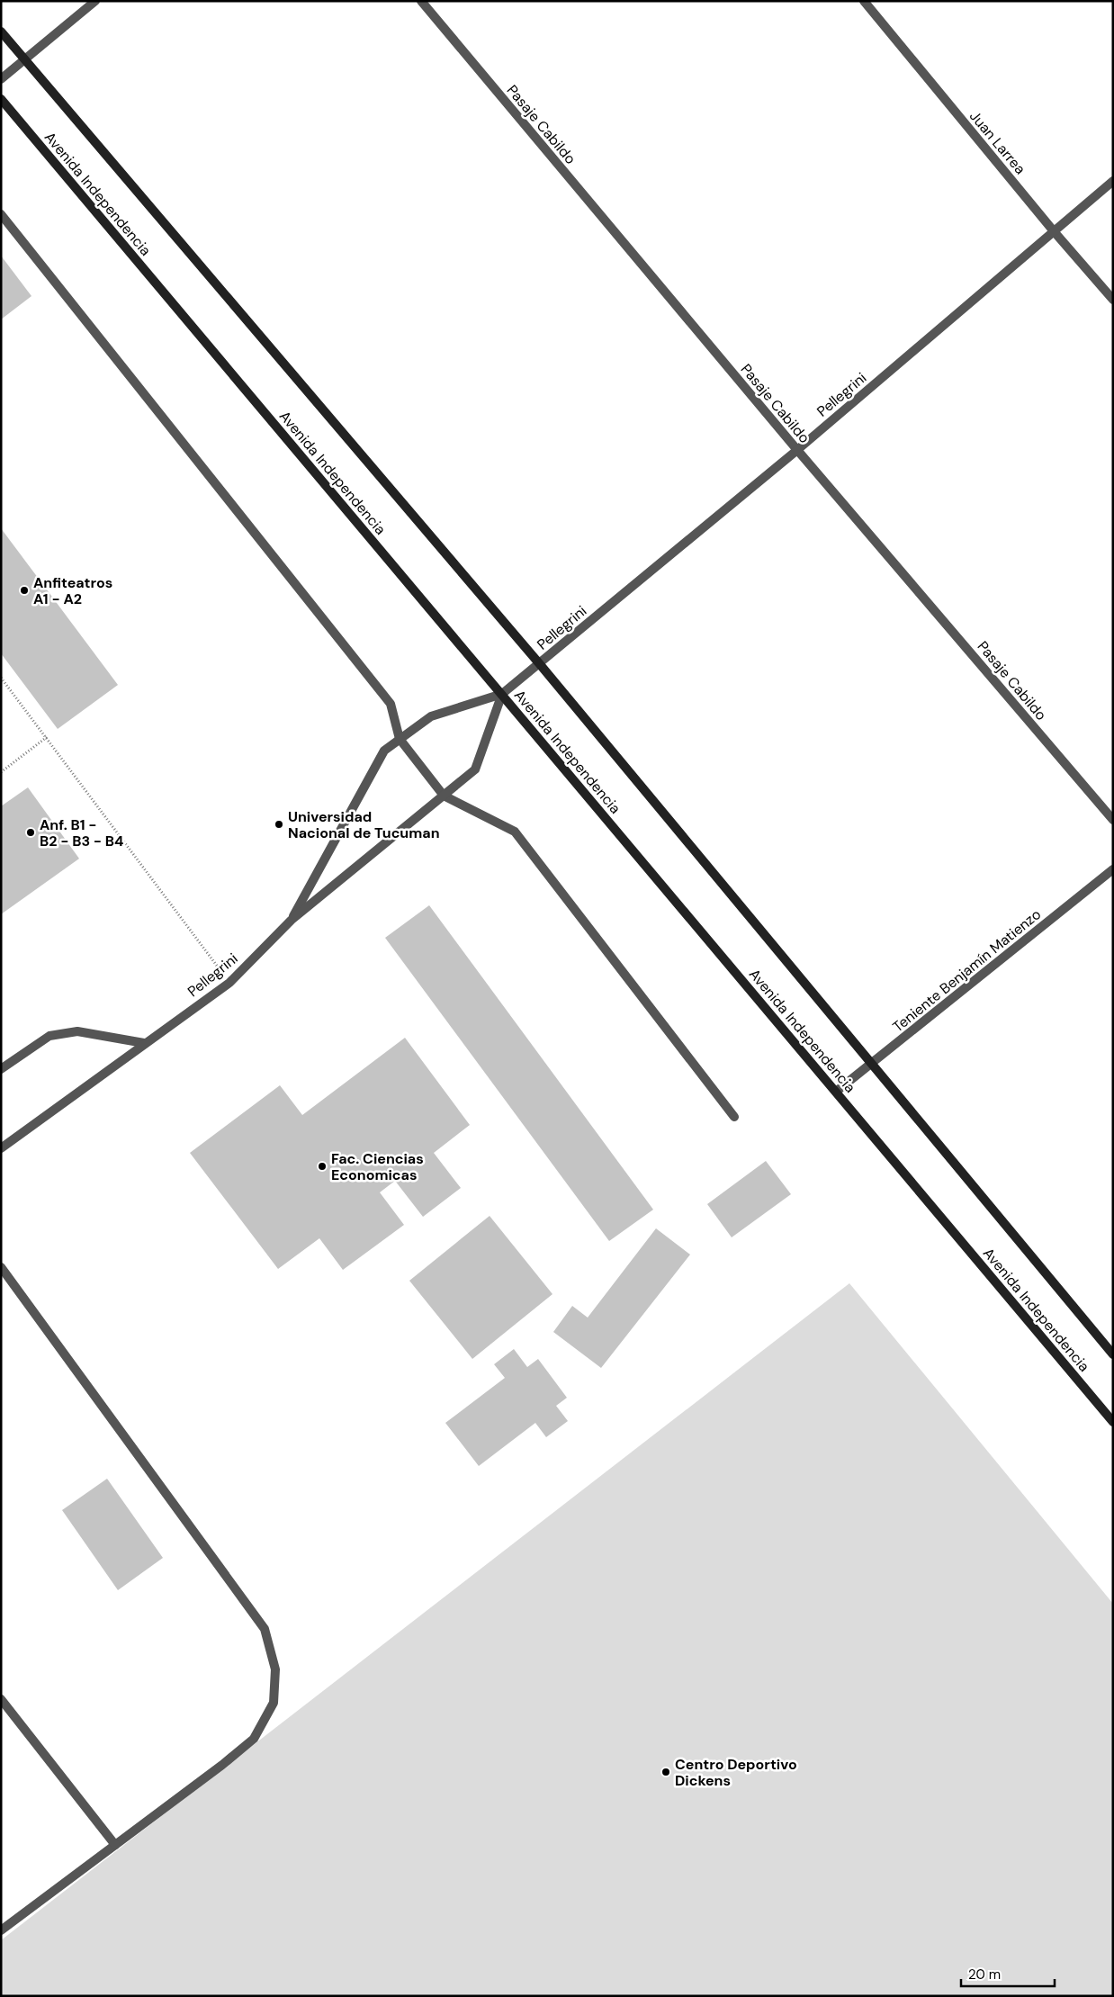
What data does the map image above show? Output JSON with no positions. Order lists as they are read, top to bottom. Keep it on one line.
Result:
{"streets":{"main road":["Avenida Independencia"],"street":["Pasaje Cabildo","Juan Larrea","Pellegrini","Teniente Benjamín Matienzo"]},"crossings":[["Pasaje Cabildo","Pellegrini"],["Juan Larrea","Pellegrini"],["Avenida Independencia","Pellegrini"],["Avenida Independencia","Teniente Benjamín Matienzo"]],"places":["Anfiteatros A1 - A2","Universidad Nacional de Tucuman","Anf. B1 - B2 - B3 - B4","Fac. Ciencias Economicas","Centro Deportivo Dickens"],"scale_bar":"20 m"}
